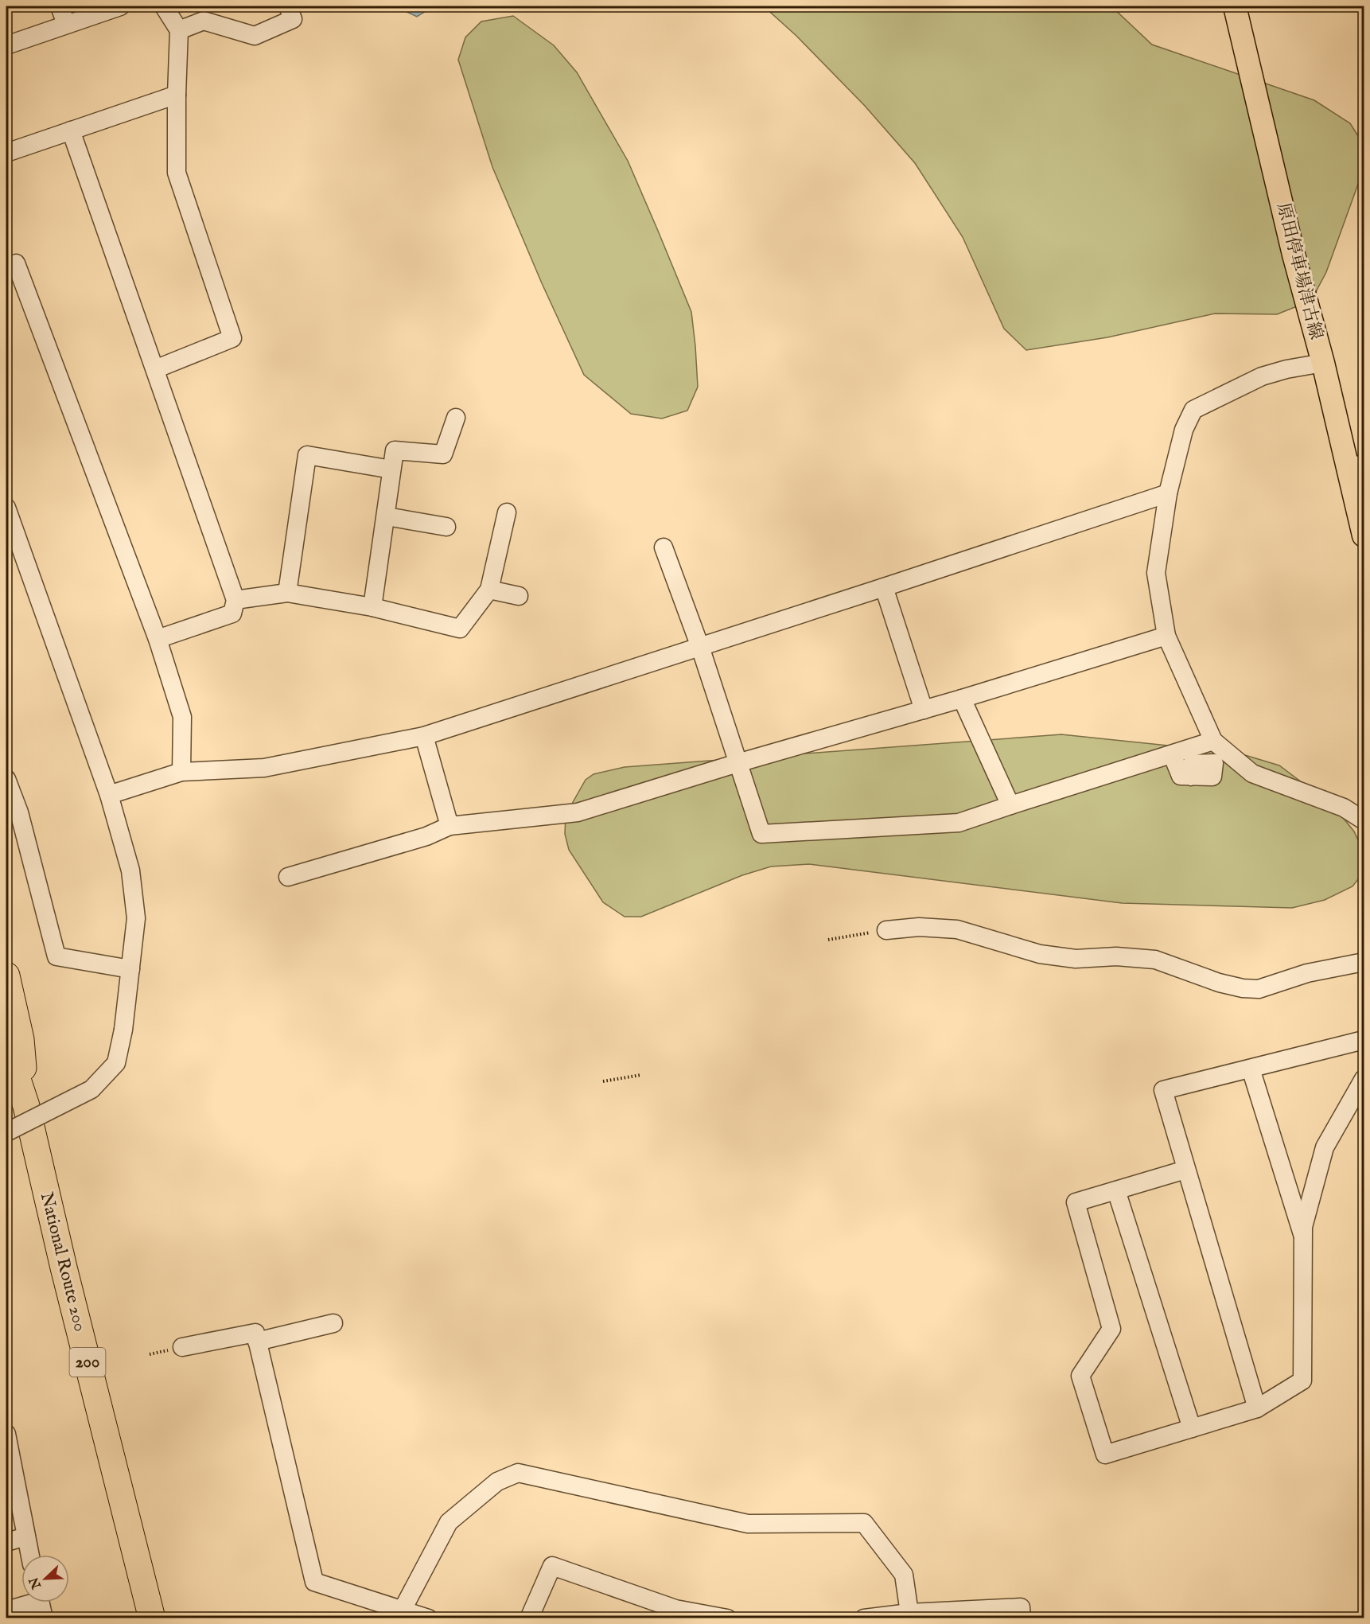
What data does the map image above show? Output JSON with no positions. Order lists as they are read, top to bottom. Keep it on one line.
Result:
{"streets":{"highway":["National Route 200","200"],"main road":["原田停車場津古線"]},"north":"bottom left"}
